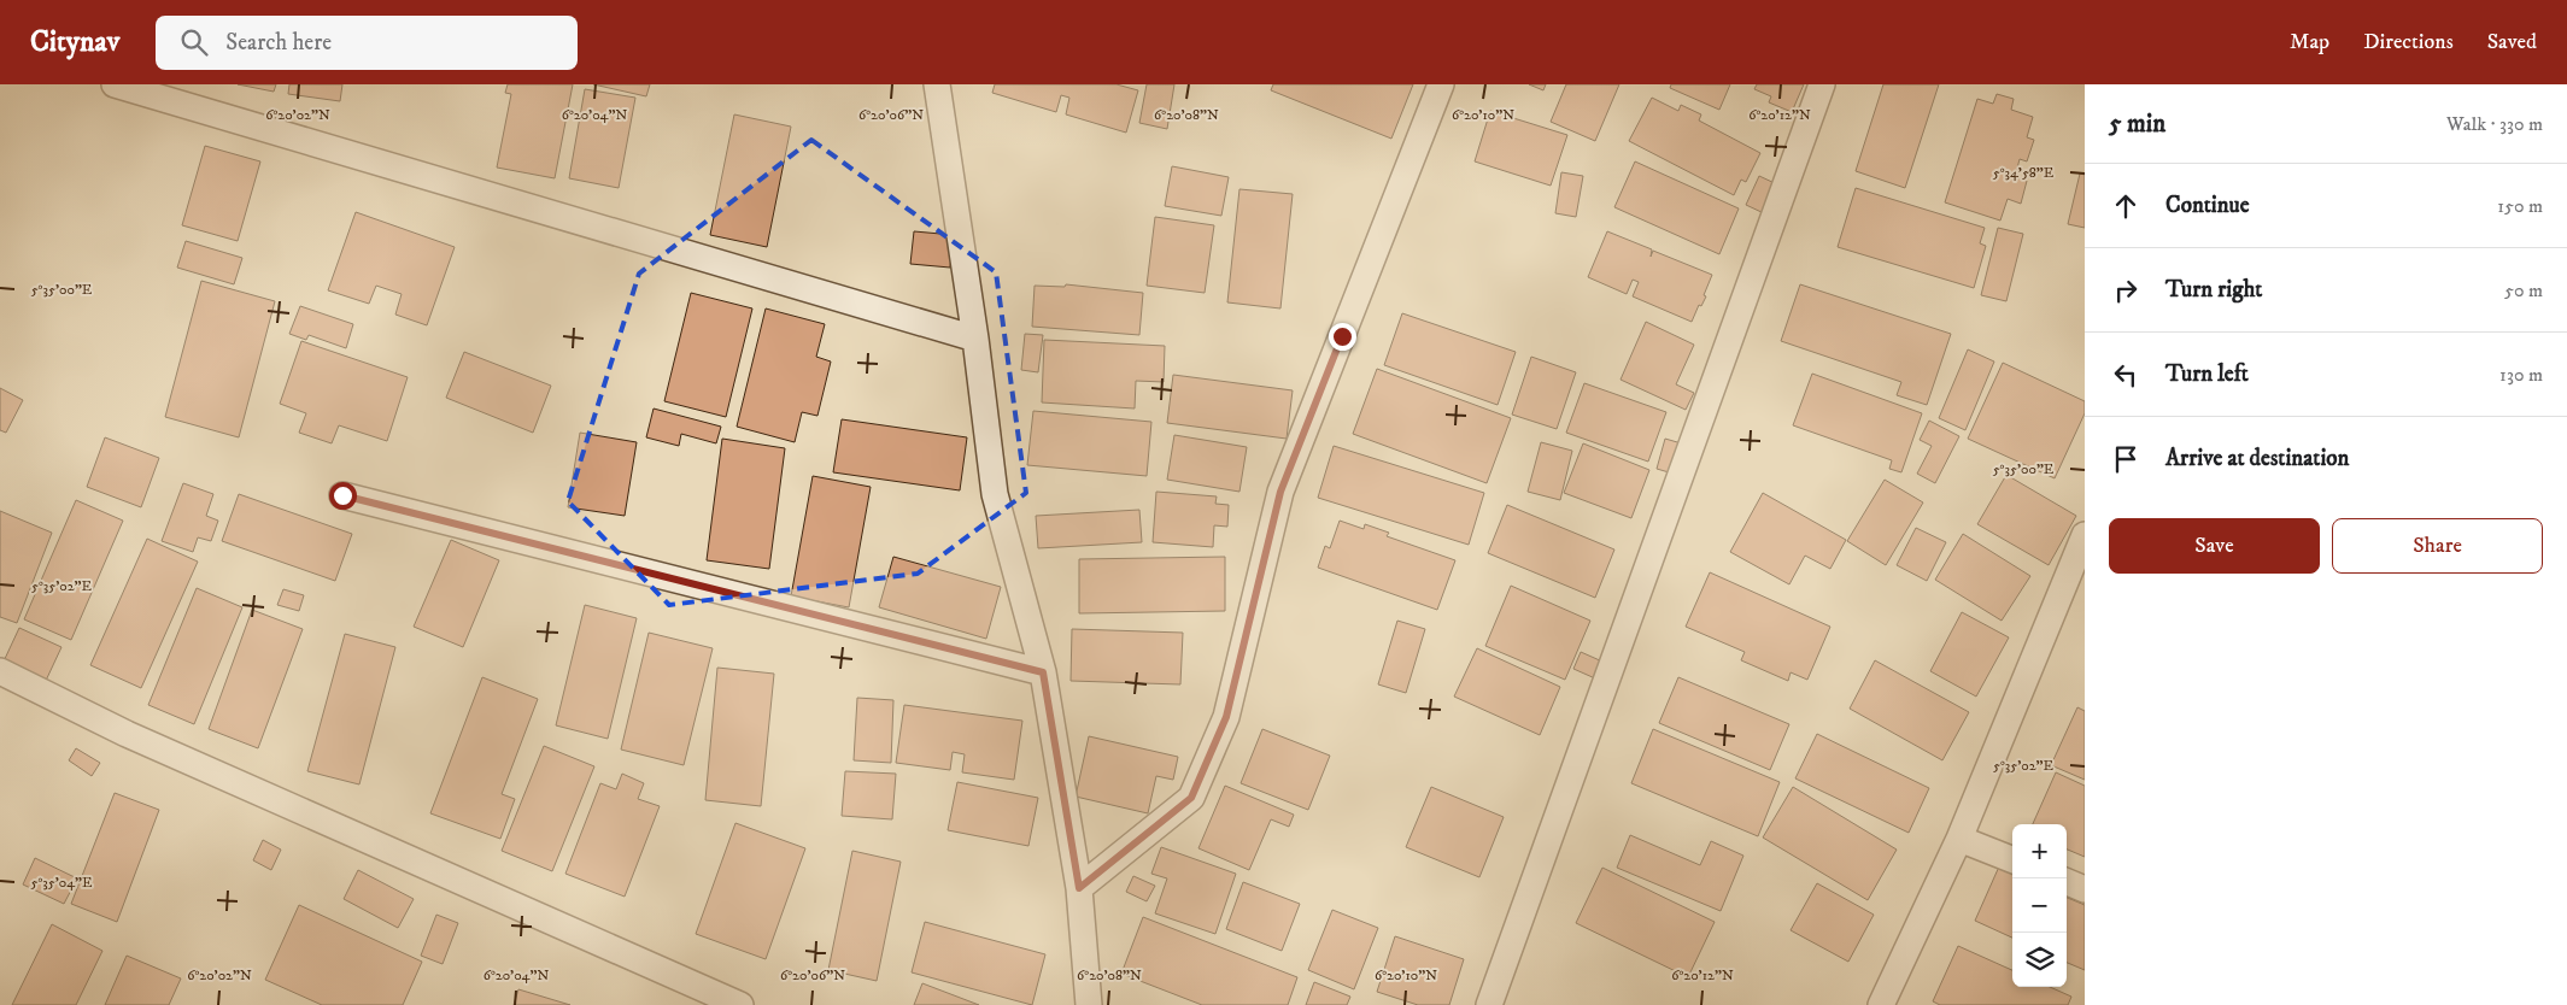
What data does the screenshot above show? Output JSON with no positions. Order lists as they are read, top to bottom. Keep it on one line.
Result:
{"page":{"header":"Citynav","search":"Search here","nav":["Map","Directions","Saved"],"heading":["5 min","Walk · 330 m"],"list":[["Continue","150 m"],["Turn right","50 m"],["Turn left","130 m"],"Arrive at destination"],"buttons":["Save","Share"],"map_buttons":["+","−"]},"coordinates":["6°20'02\"N","6°20'04\"N","6°20'06\"N","6°20'08\"N","6°20'10\"N","6°20'12\"N","5°34'58\"E","5°35'00\"E","5°35'02\"E","5°35'04\"E"]}
